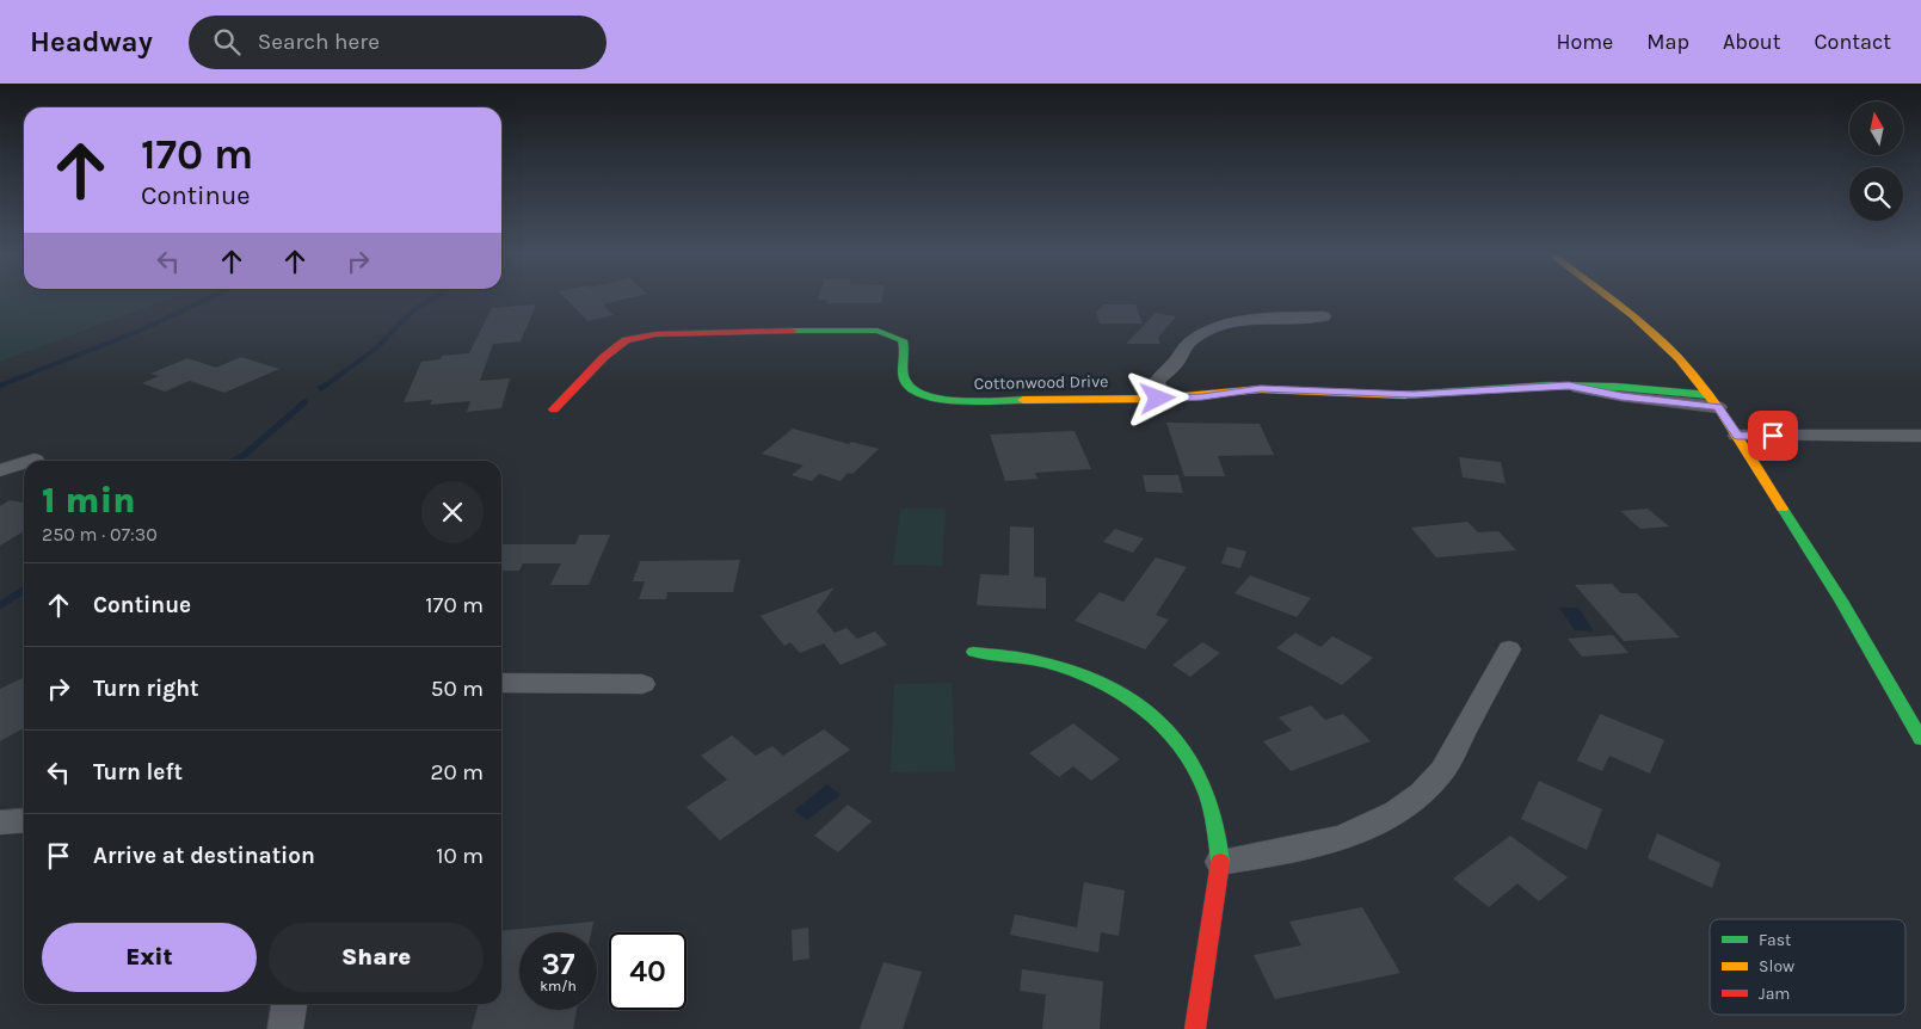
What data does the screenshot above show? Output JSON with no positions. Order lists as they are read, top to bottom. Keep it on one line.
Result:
{"streets":{"street":["Cottonwood Drive"]},"legend":["Fast","Slow","Jam"],"north":"top","page":{"header":"Headway","search":"Search here","nav":["Home","Map","About","Contact"],"turn":["170 m","Continue"],"heading":["1 min","250 m · 07:30"],"list":[{"name":"Continue","value":"170 m"},{"name":"Turn right","value":"50 m"},{"name":"Turn left","value":"20 m"},{"name":"Arrive at destination","value":"10 m"}],"buttons":["Exit","Share"],"speed":"37 km/h","limit":"40"}}
